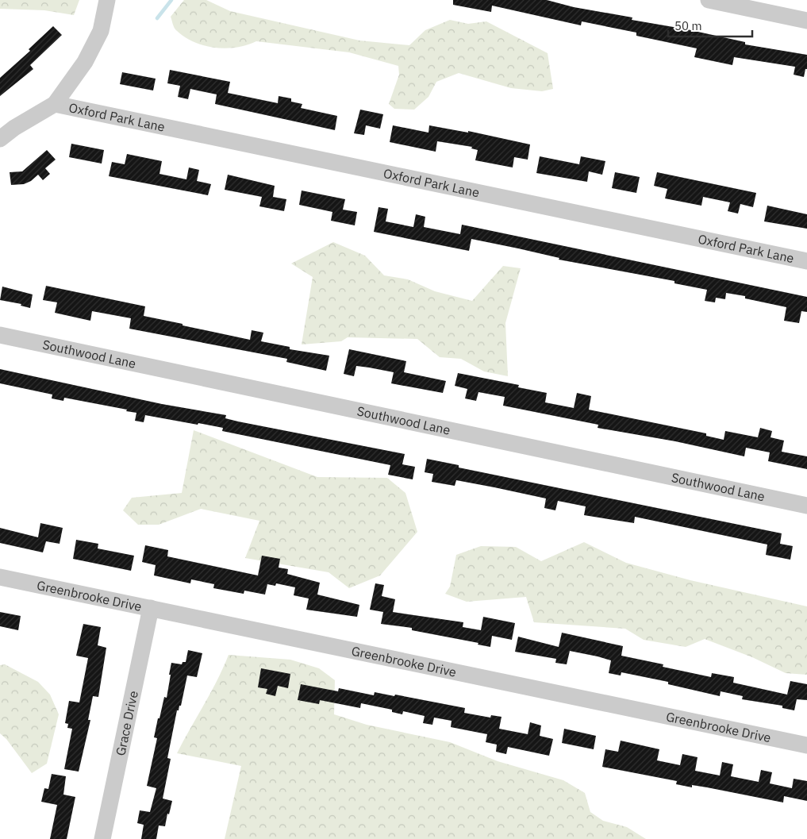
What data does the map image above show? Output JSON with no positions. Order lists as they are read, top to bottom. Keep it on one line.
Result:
{"streets":{"street":["Oxford Park Lane","Southwood Lane","Greenbrooke Drive","Grace Drive"]},"crossings":[["Greenbrooke Drive","Grace Drive"]],"scale_bar":"50 m"}
